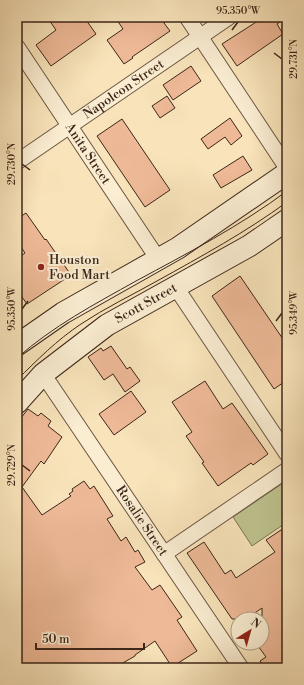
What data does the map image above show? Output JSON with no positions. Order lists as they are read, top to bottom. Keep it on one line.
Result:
{"streets":{"main road":["Scott Street"],"street":["Napoleon Street","Anita Street","Rosalie Street"]},"crossings":[["Napoleon Street","Anita Street"],["Scott Street","Rosalie Street"]],"places":["Houston Food Mart"],"scale_bar":"50 m","north":"top right","coordinates":["95.350°W","29.731°N","29.730°N","95.349°W","29.729°N"]}
